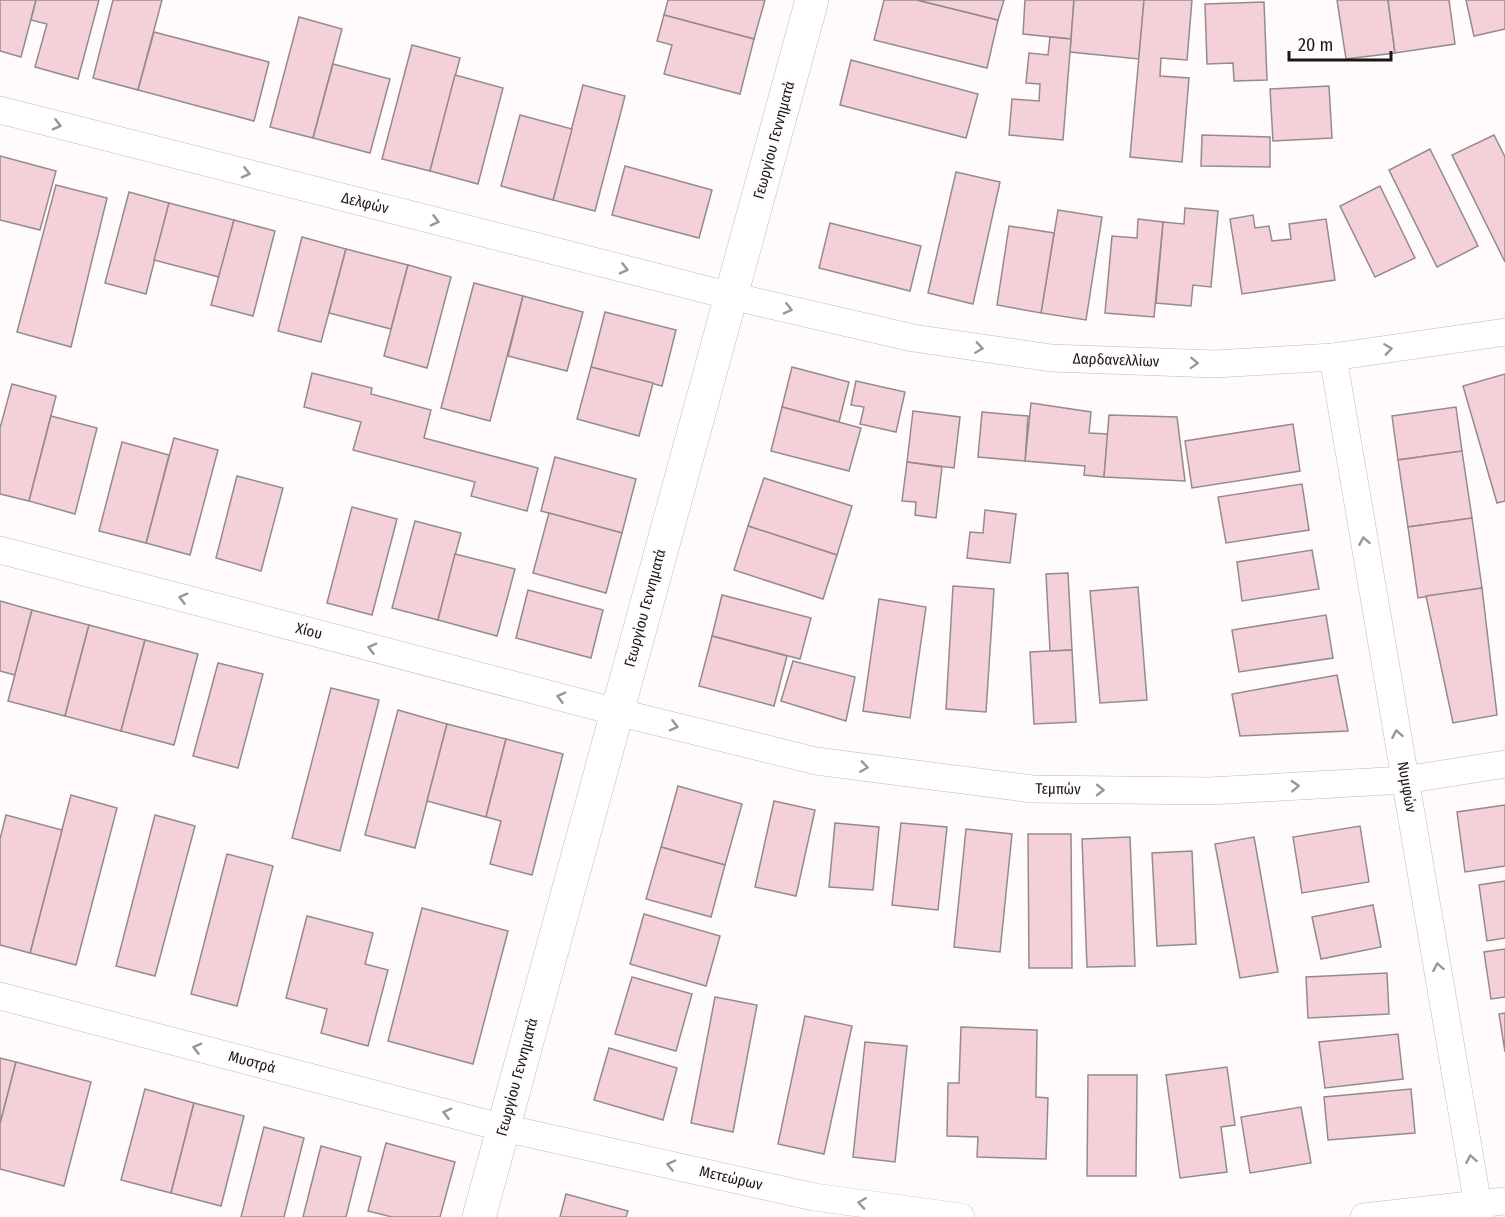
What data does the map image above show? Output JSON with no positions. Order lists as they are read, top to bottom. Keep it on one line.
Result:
{"streets":{"street":["Γεωργίου Γεννηματά","Δελφών","Δαρδανελλίων","Χίου","Νυμφών","Τεμπών","Μυστρά","Μετεώρων"]},"crossings":[["Γεωργίου Γεννηματά","Δελφών"],["Γεωργίου Γεννηματά","Δαρδανελλίων"],["Γεωργίου Γεννηματά","Χίου"],["Γεωργίου Γεννηματά","Τεμπών"],["Γεωργίου Γεννηματά","Μυστρά"],["Γεωργίου Γεννηματά","Μετεώρων"],["Δελφών","Δαρδανελλίων"],["Δαρδανελλίων","Νυμφών"],["Χίου","Τεμπών"],["Νυμφών","Τεμπών"],["Μυστρά","Μετεώρων"]],"one_way":["Δελφών","Δαρδανελλίων","Χίου","Νυμφών","Τεμπών","Μυστρά","Μετεώρων"],"scale_bar":"20 m"}
